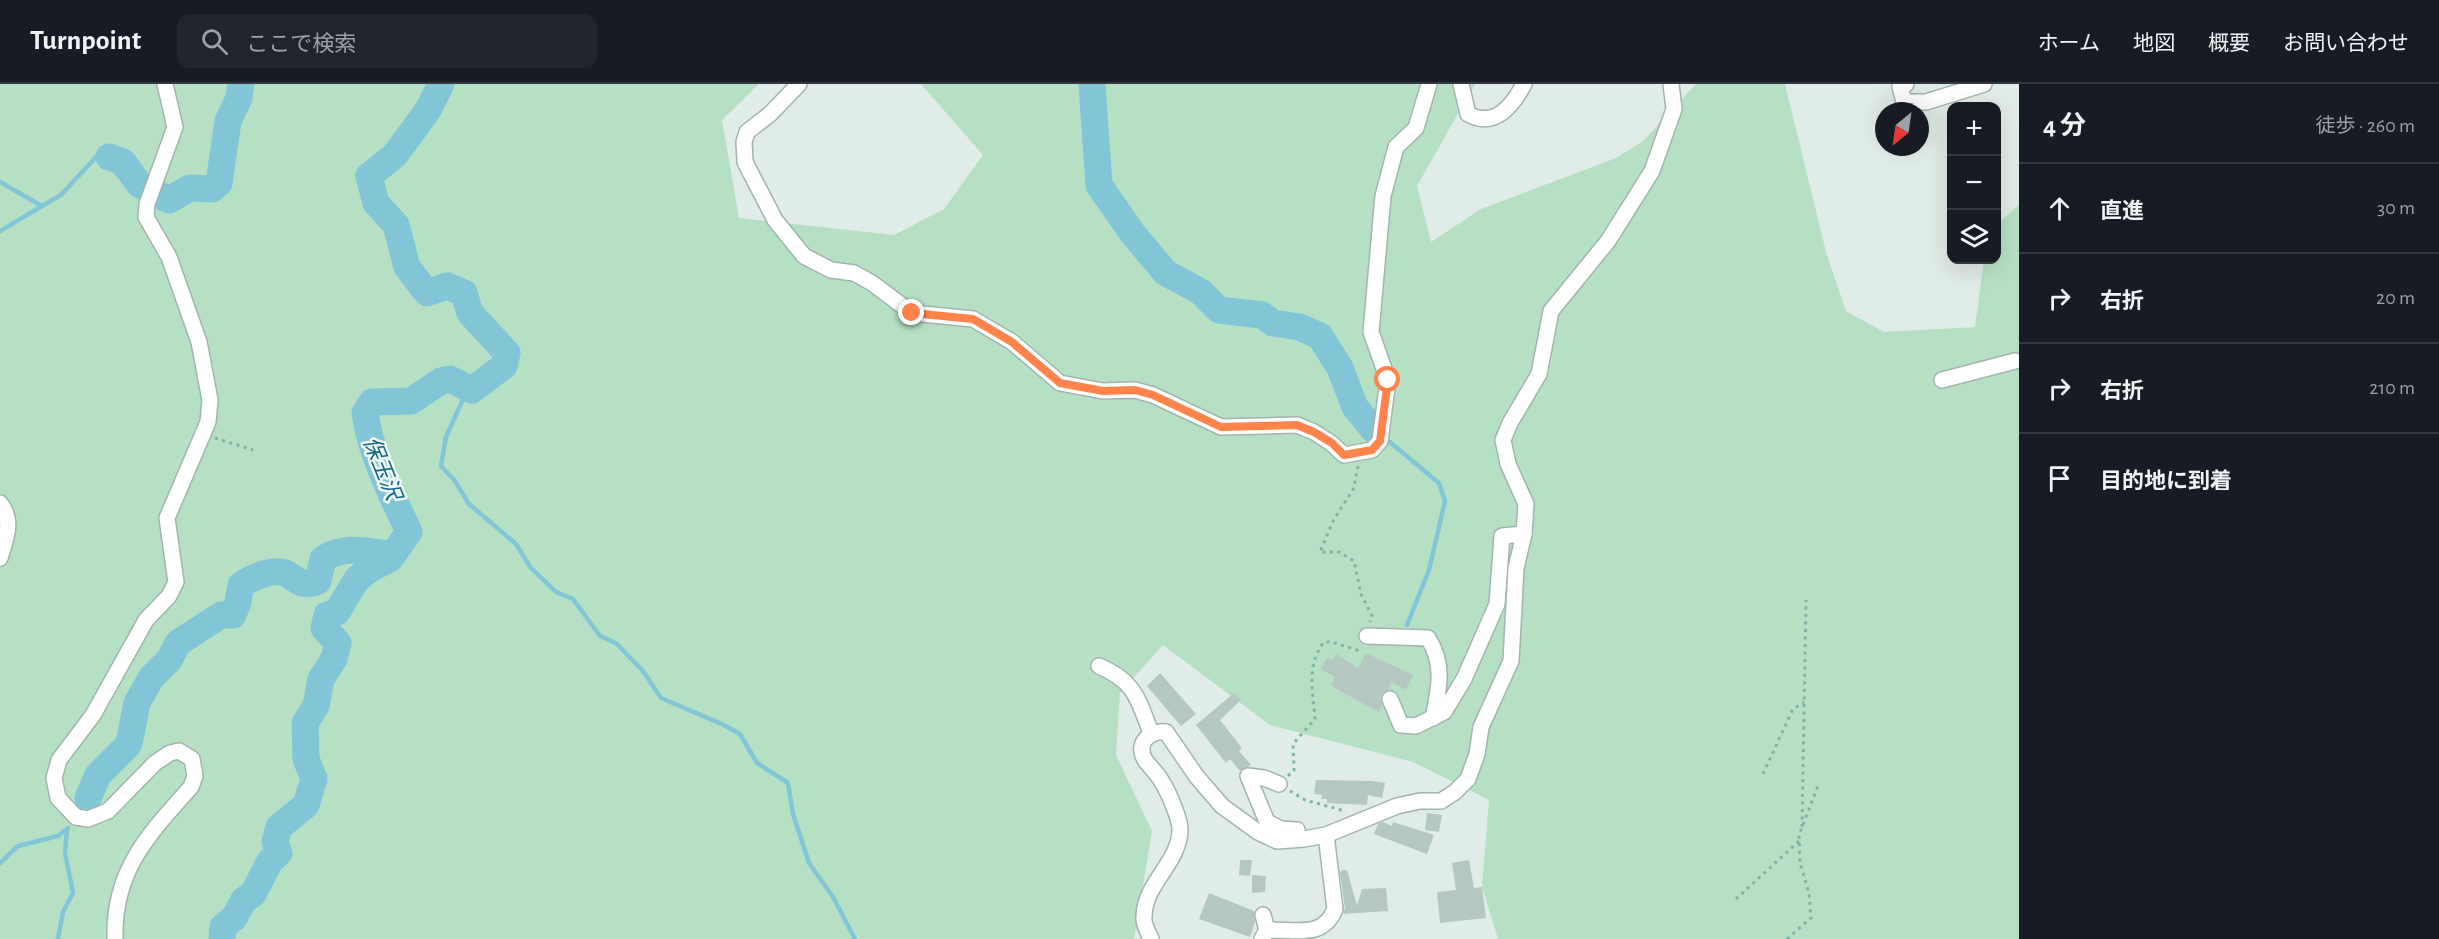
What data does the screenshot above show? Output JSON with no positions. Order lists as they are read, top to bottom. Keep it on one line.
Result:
{"water":["保玉沢"],"north":"bottom left","page":{"header":"Turnpoint","search":"ここで検索","nav":["ホーム","地図","概要","お問い合わせ"],"heading":["4 分","徒歩 · 260 m"],"map_buttons":["+","−"],"list":[["直進","30 m"],["右折","20 m"],["右折","210 m"],"目的地に到着"]}}
